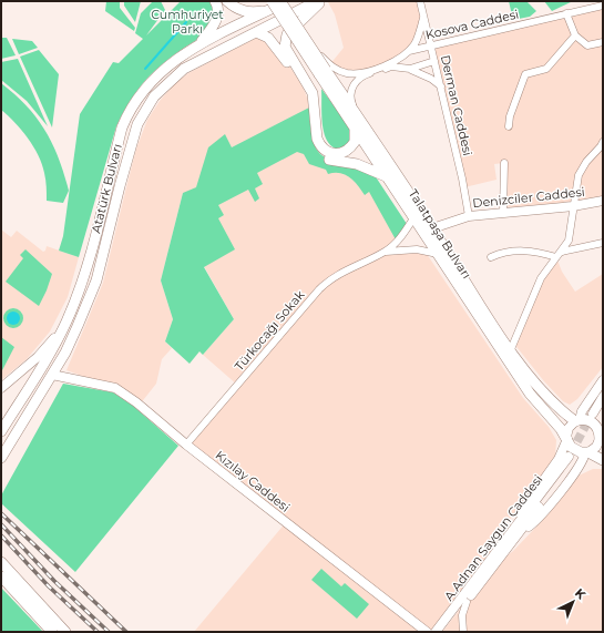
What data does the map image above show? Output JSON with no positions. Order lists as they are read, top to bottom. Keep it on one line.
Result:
{"streets":{"main road":["Atatürk Bulvarı","Denizciler Caddesi","Talatpaşa Bulvarı","Kızılay Caddesi","A.Adnan Saygun Caddesi"],"street":["Kosova Caddesi","Derman Caddesi","Türkocağı Sokak"]},"crossings":[["Kosova Caddesi","Derman Caddesi"],["Derman Caddesi","Denizciler Caddesi"],["Atatürk Bulvarı","Talatpaşa Bulvarı"],["Atatürk Bulvarı","Kızılay Caddesi"],["Denizciler Caddesi","Talatpaşa Bulvarı"],["Talatpaşa Bulvarı","Türkocağı Sokak"],["Türkocağı Sokak","Kızılay Caddesi"]],"parks":["Cumhuriyet Parkı"],"north":"top right"}
